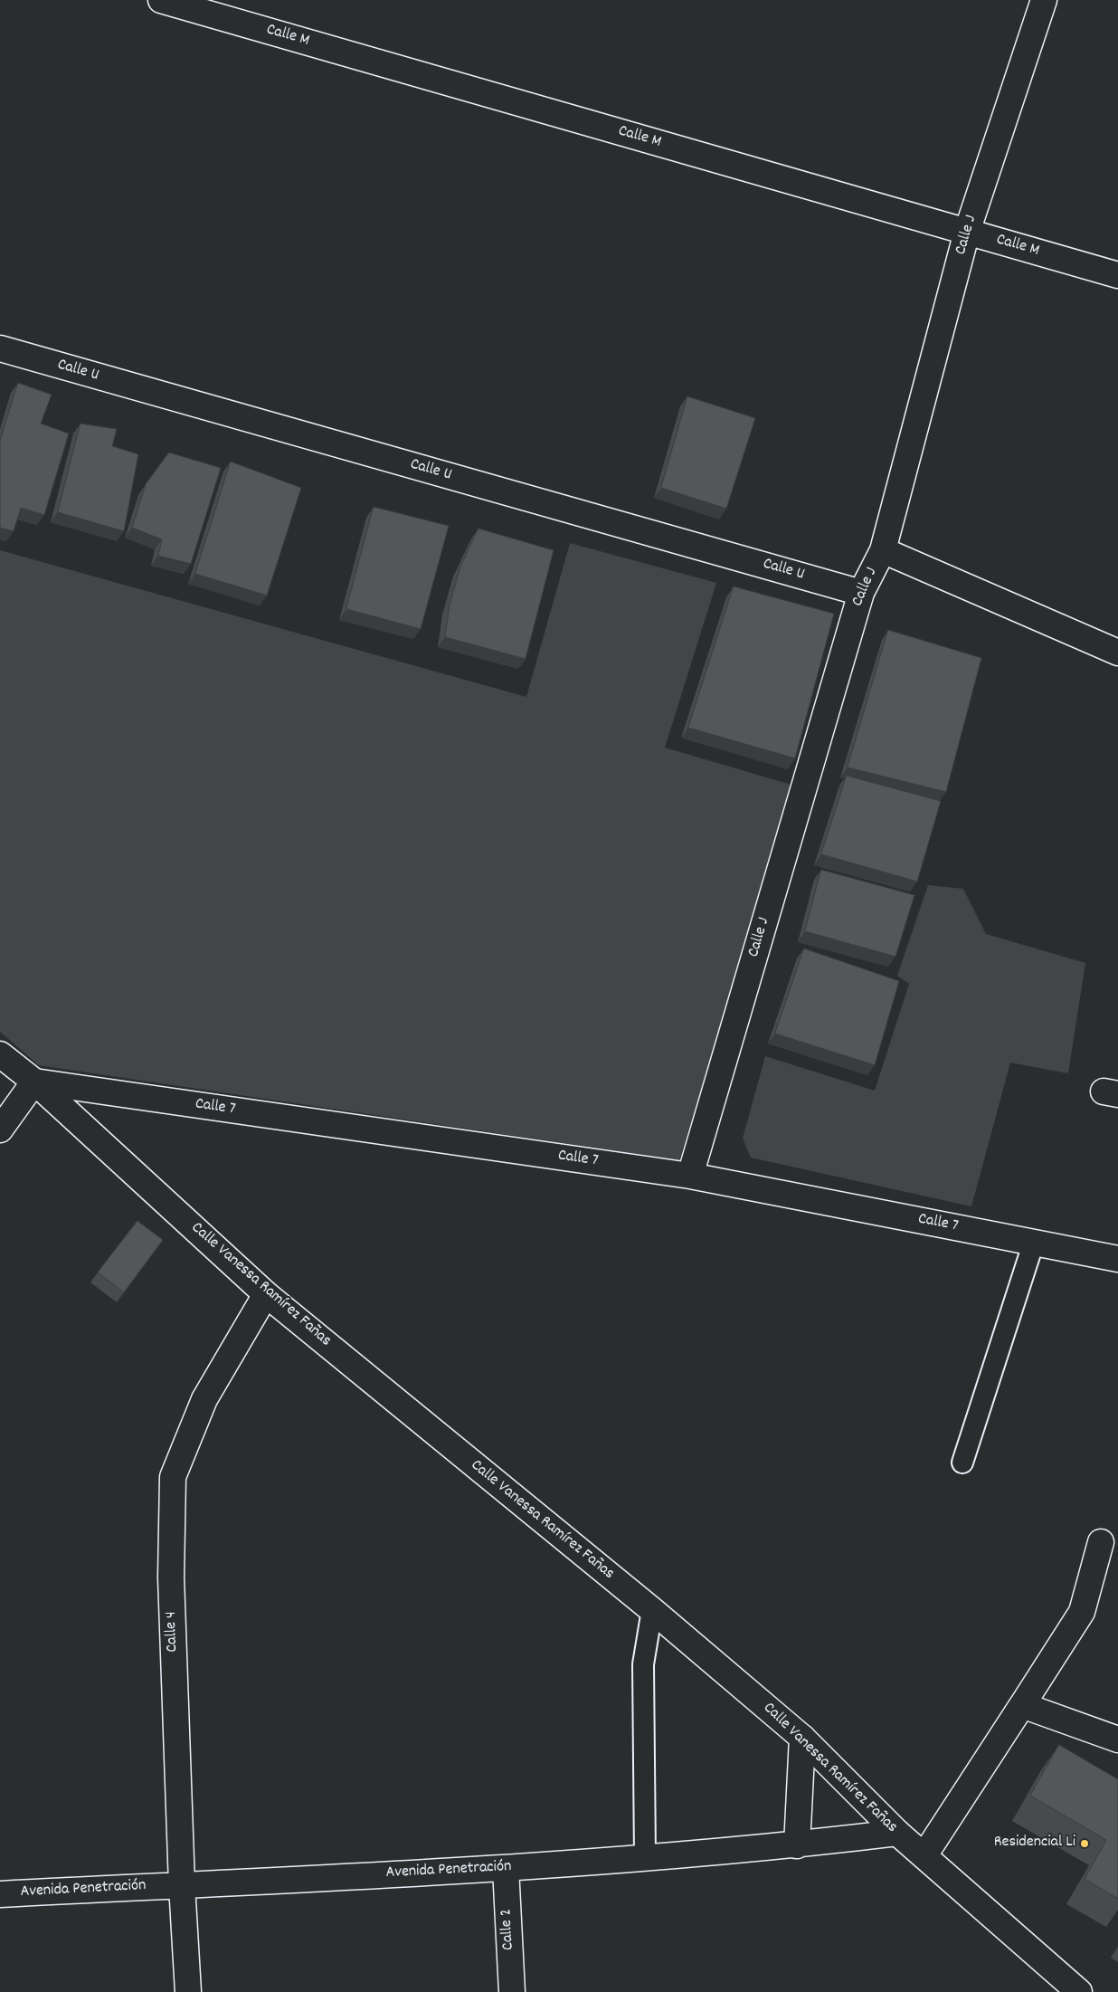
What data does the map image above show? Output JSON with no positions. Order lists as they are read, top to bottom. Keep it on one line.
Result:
{"streets":{"street":["Calle M","Calle J","Calle U","Calle 7","Calle Vanessa Ramírez Fañas","Calle 4","Avenida Penetración","Calle 2"]},"crossings":[["Calle M","Calle J"],["Calle J","Calle U"],["Calle J","Calle 7"],["Calle 7","Calle Vanessa Ramírez Fañas"],["Calle Vanessa Ramírez Fañas","Calle 4"],["Calle Vanessa Ramírez Fañas","Avenida Penetración"],["Calle 4","Avenida Penetración"],["Avenida Penetración","Calle 2"]],"places":["Residencial Li"]}
